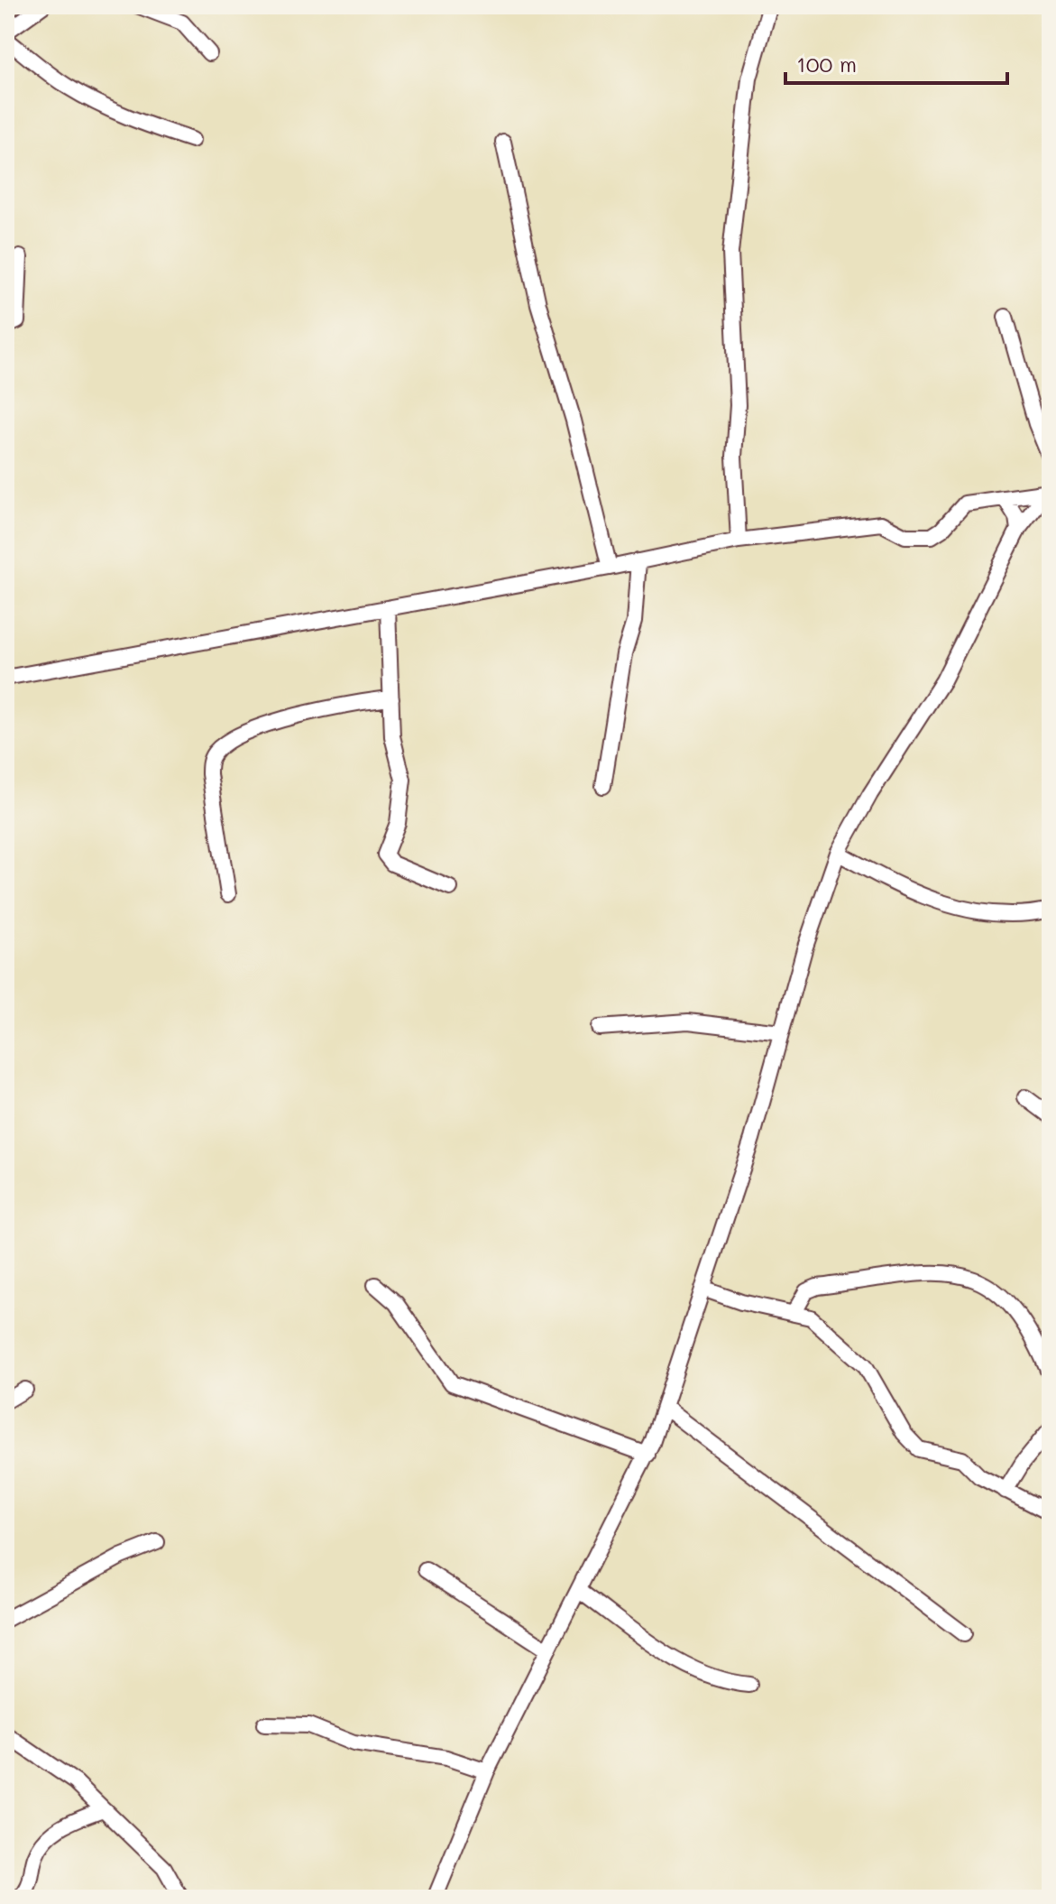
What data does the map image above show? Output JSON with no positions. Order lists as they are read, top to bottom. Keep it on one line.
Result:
{"scale_bar":"100 m"}
